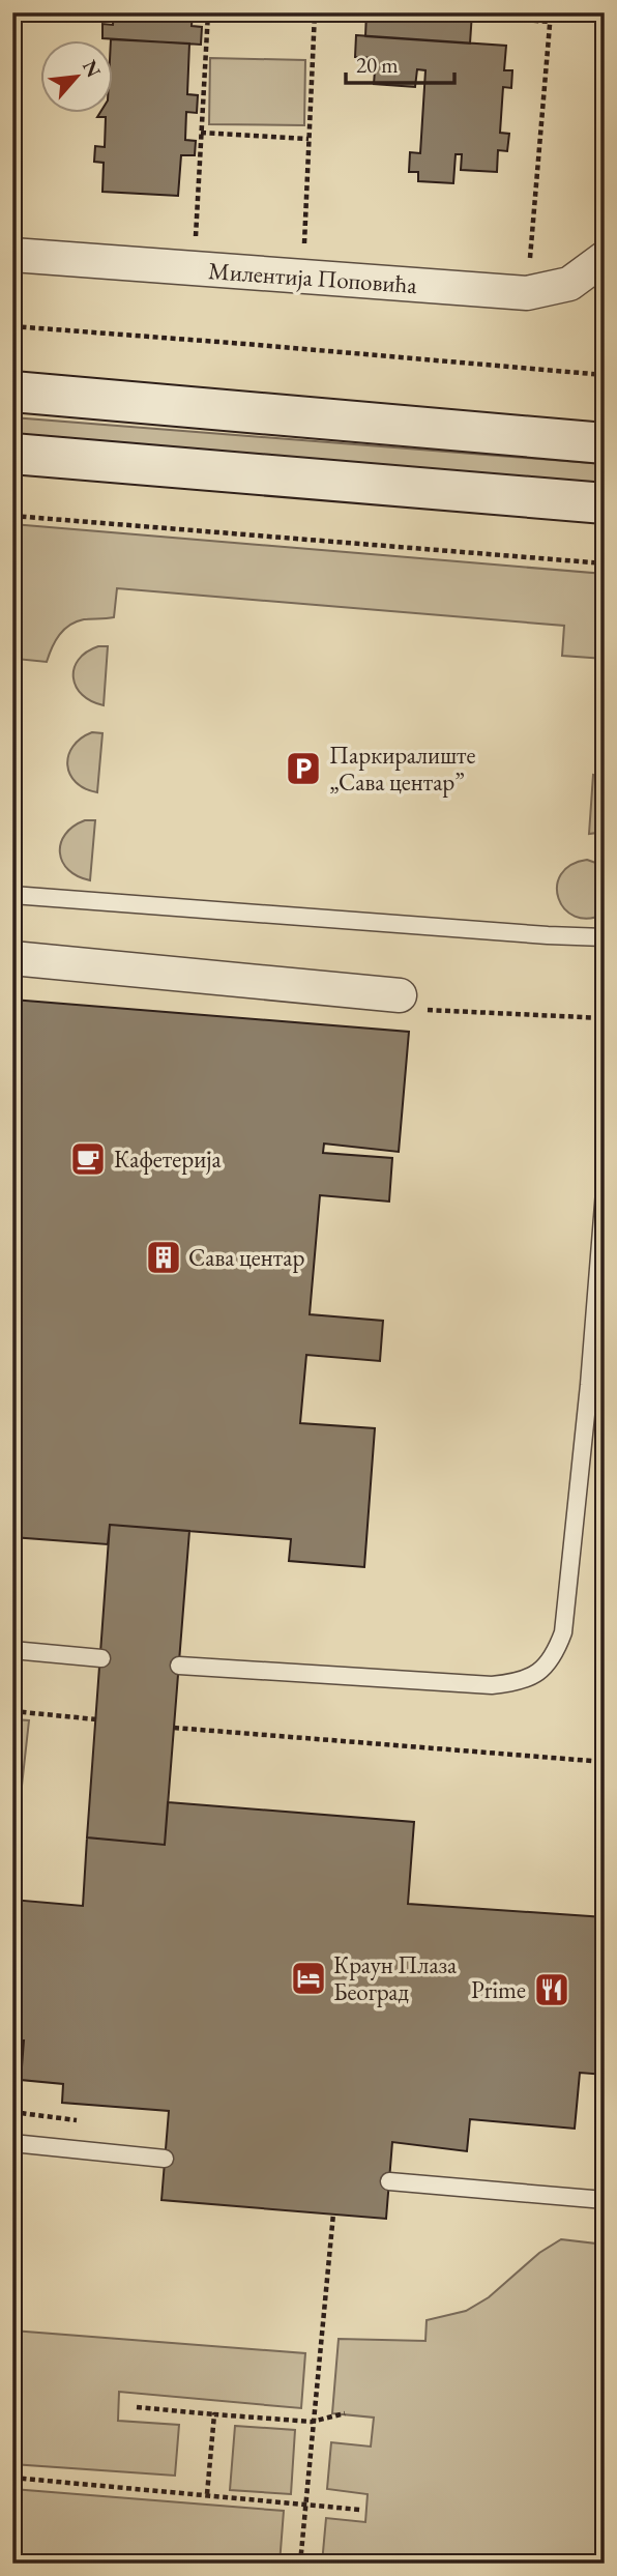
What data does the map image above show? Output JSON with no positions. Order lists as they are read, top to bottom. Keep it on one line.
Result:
{"streets":{"street":["Милентија Поповића"]},"places":{"parking":["Паркиралиште „Сава центар”"],"cafe":["Кафетерија"],"building":["Сава центар"],"hotel":["Краун Плаза Београд"],"restaurant":["Prime"]},"scale_bar":"20 m","north":"top right"}
